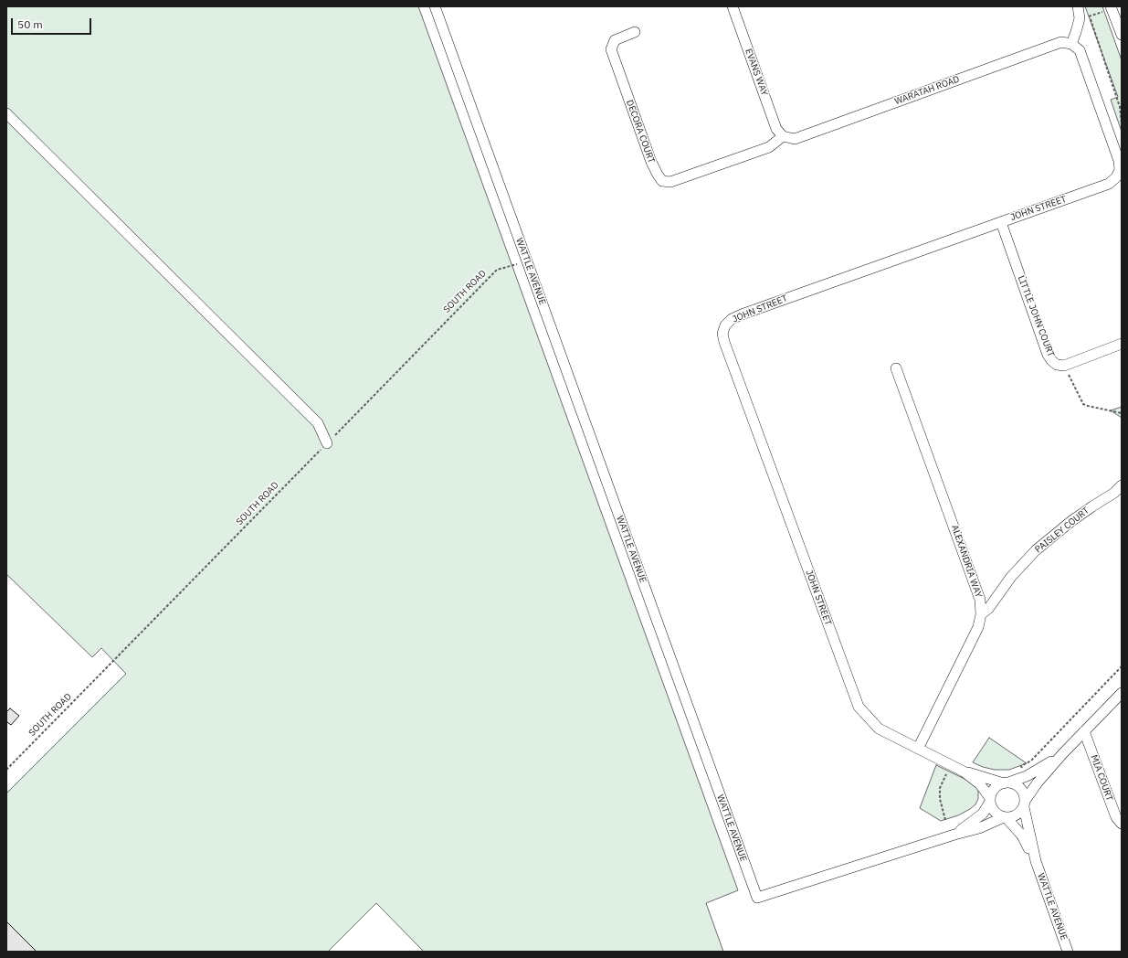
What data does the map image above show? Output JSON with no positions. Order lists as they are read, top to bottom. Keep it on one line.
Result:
{"streets":{"street":["EVANS WAY","WARATAH ROAD","DECORA COURT","JOHN STREET","WATTLE AVENUE","LITTLE JOHN COURT","PAISLEY COURT","ALEXANDRIA WAY","MIA COURT"],"path":["SOUTH ROAD"]},"crossings":[["EVANS WAY","WARATAH ROAD"],["EVANS WAY","DECORA COURT"],["WARATAH ROAD","DECORA COURT"],["WARATAH ROAD","JOHN STREET"],["JOHN STREET","WATTLE AVENUE"],["JOHN STREET","LITTLE JOHN COURT"],["JOHN STREET","ALEXANDRIA WAY"],["WATTLE AVENUE","SOUTH ROAD"],["PAISLEY COURT","ALEXANDRIA WAY"]],"scale_bar":"50 m"}
